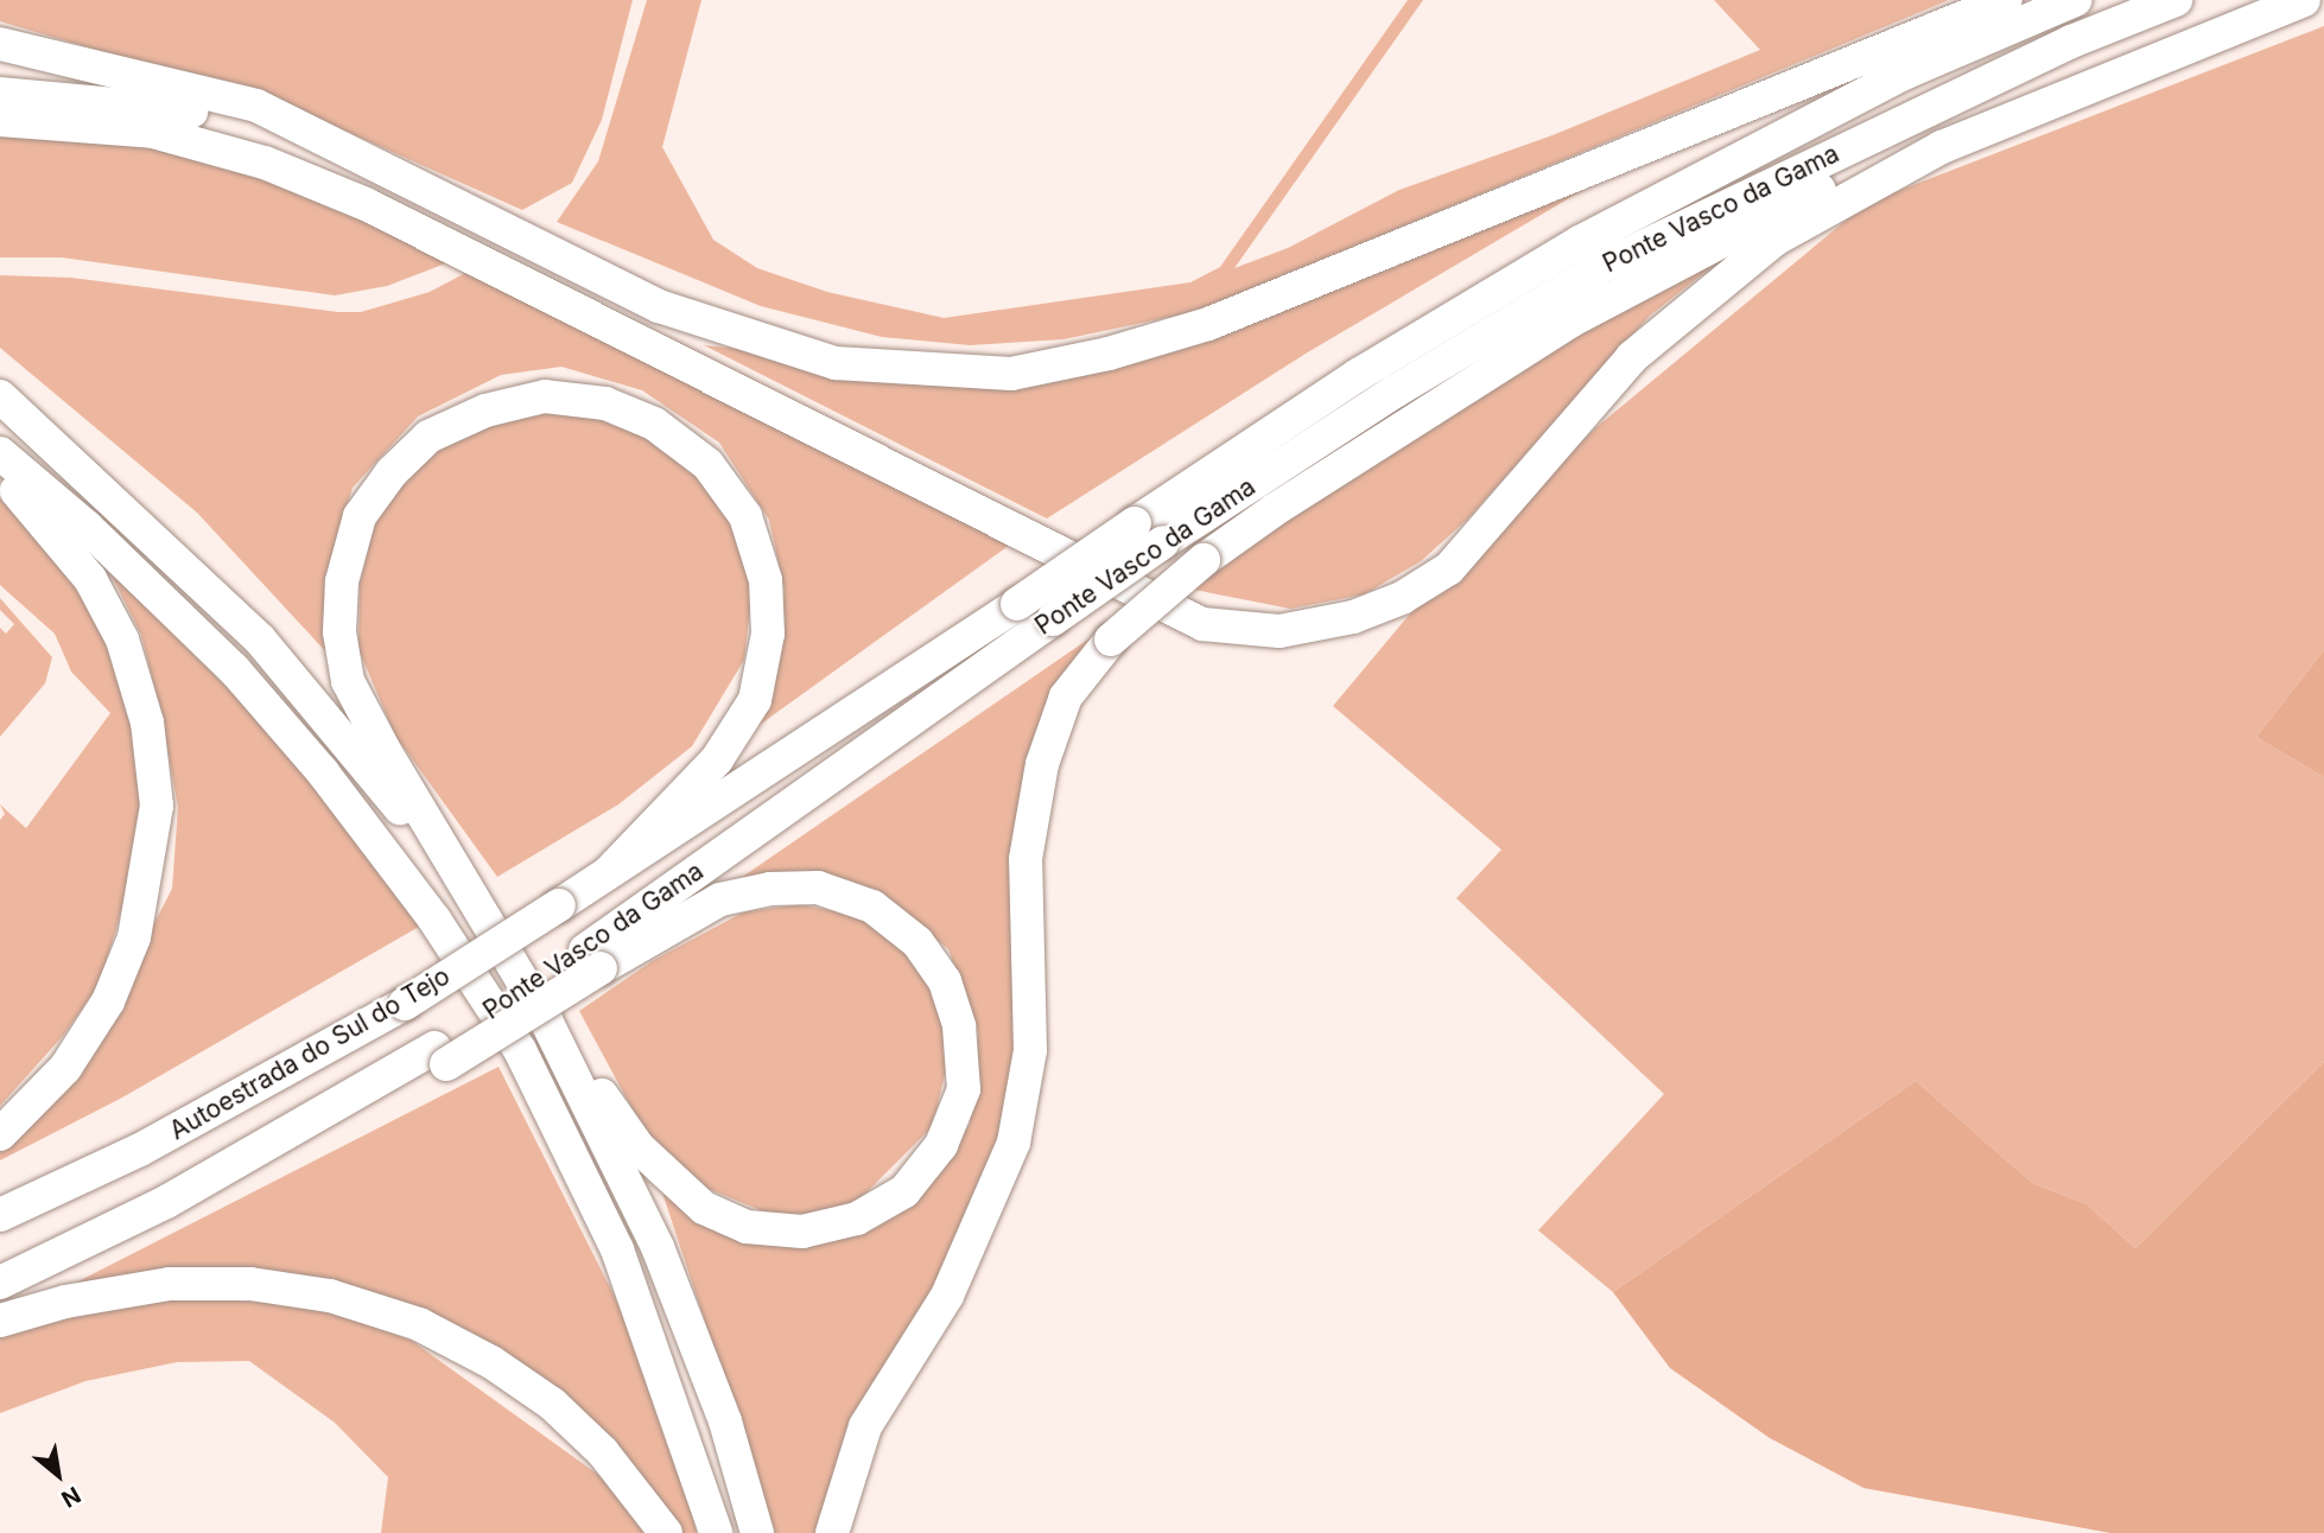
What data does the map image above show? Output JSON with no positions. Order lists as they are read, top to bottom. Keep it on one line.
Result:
{"streets":{"highway":["Ponte Vasco da Gama","Autoestrada do Sul do Tejo"]},"crossings":[["Ponte Vasco da Gama","Autoestrada do Sul do Tejo"]],"north":"bottom right"}
